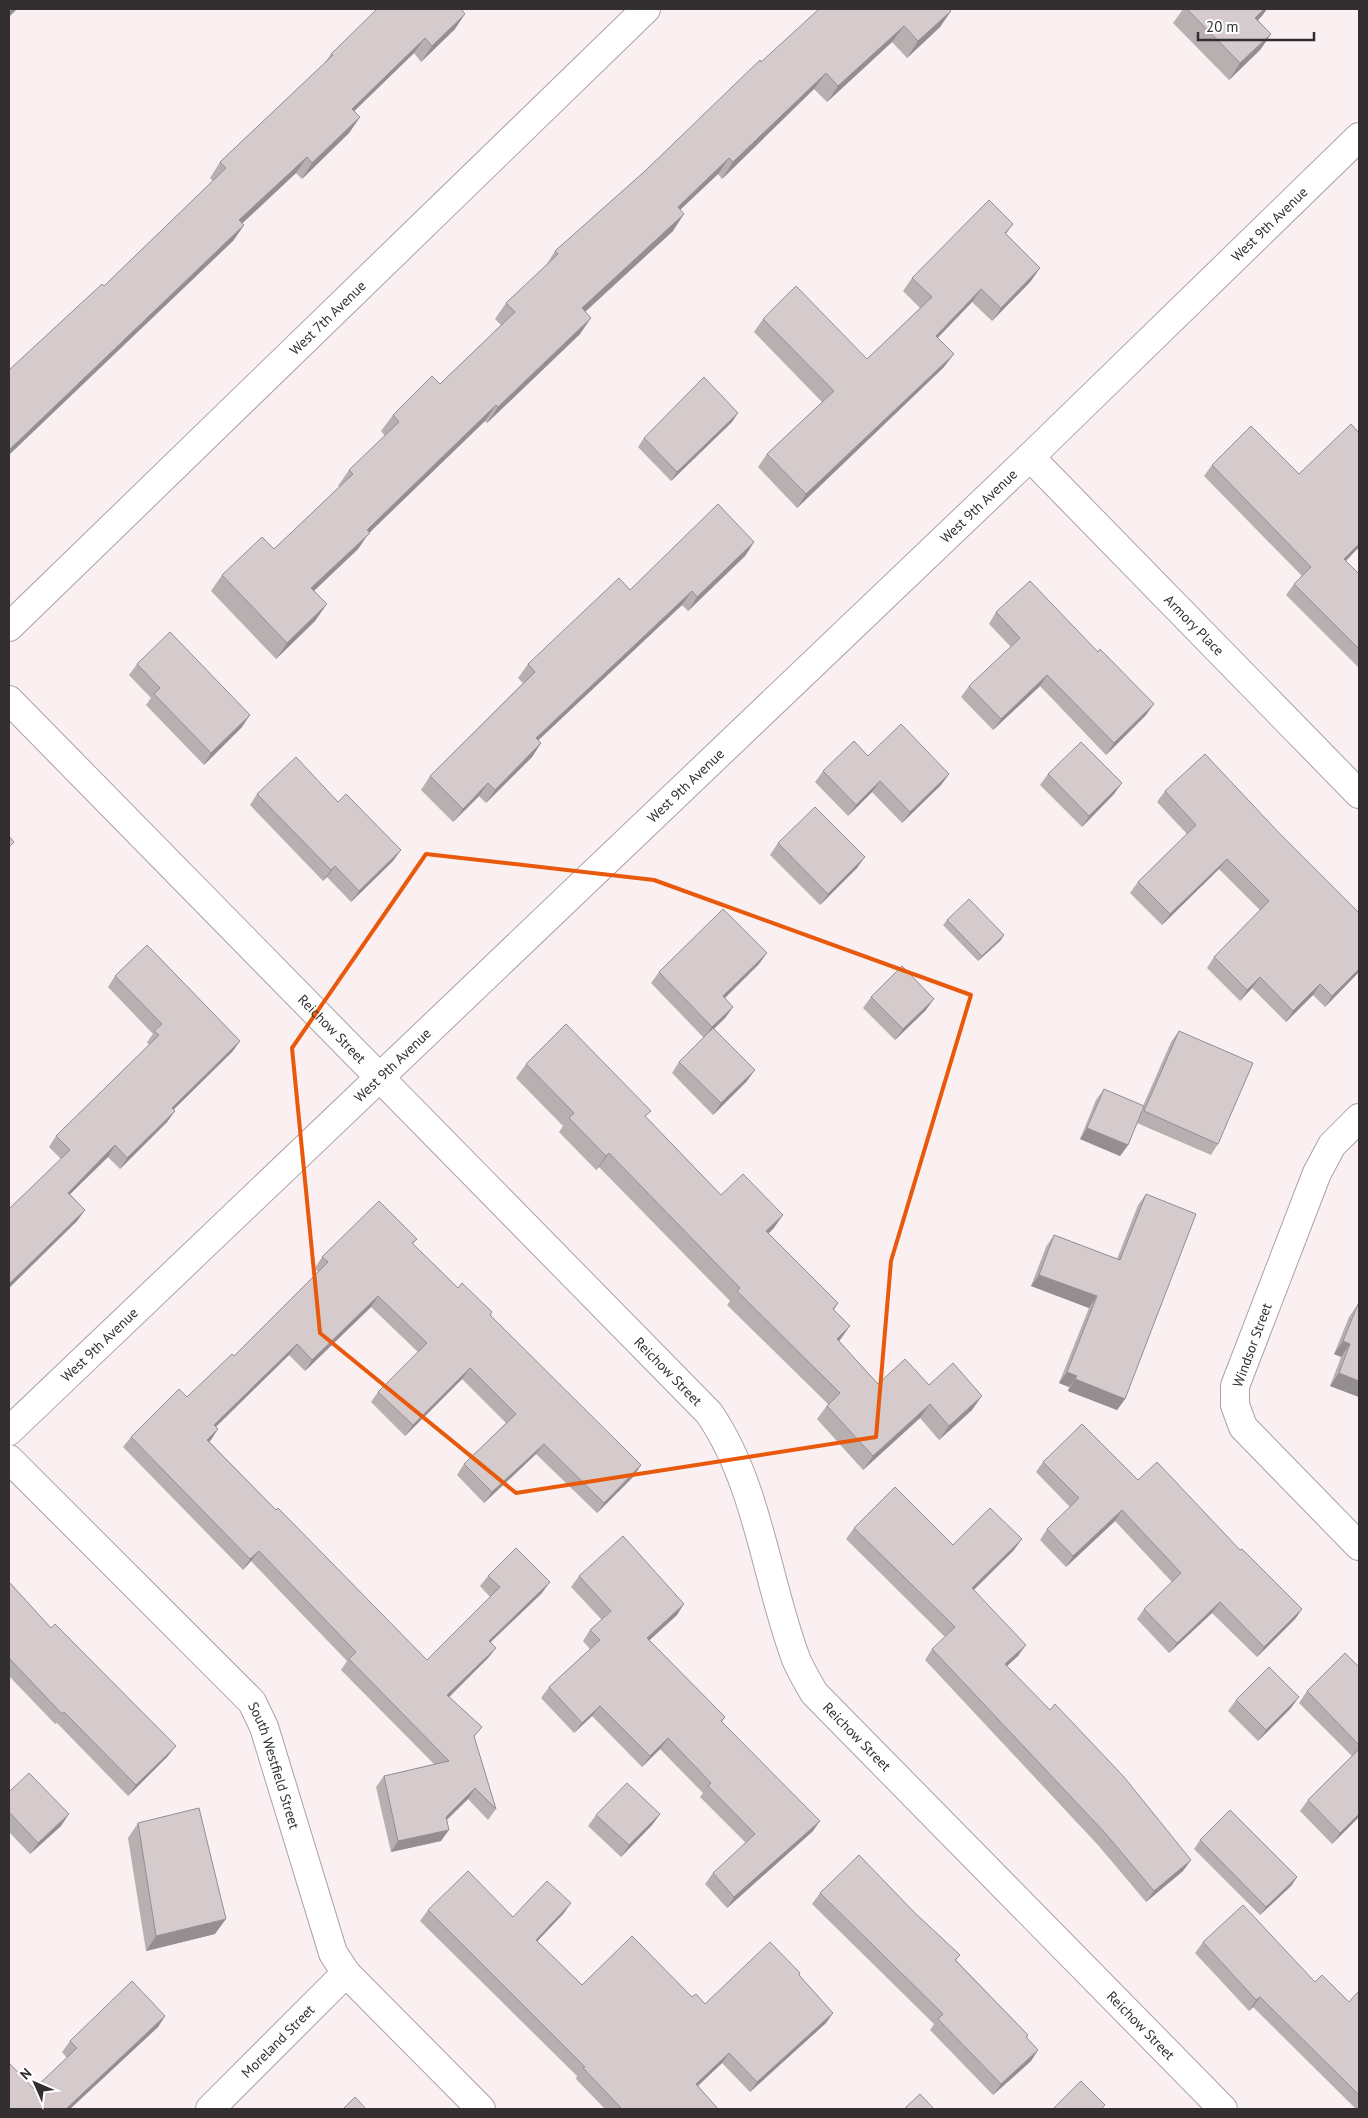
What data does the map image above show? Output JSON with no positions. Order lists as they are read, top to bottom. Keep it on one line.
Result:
{"streets":{"street":["West 9th Avenue","West 7th Avenue","Armory Place","Reichow Street","Windsor Street","South Westfield Street","Moreland Street"]},"crossings":[["West 9th Avenue","Armory Place"],["West 9th Avenue","Reichow Street"],["South Westfield Street","Moreland Street"]],"scale_bar":"20 m","north":"top left"}
